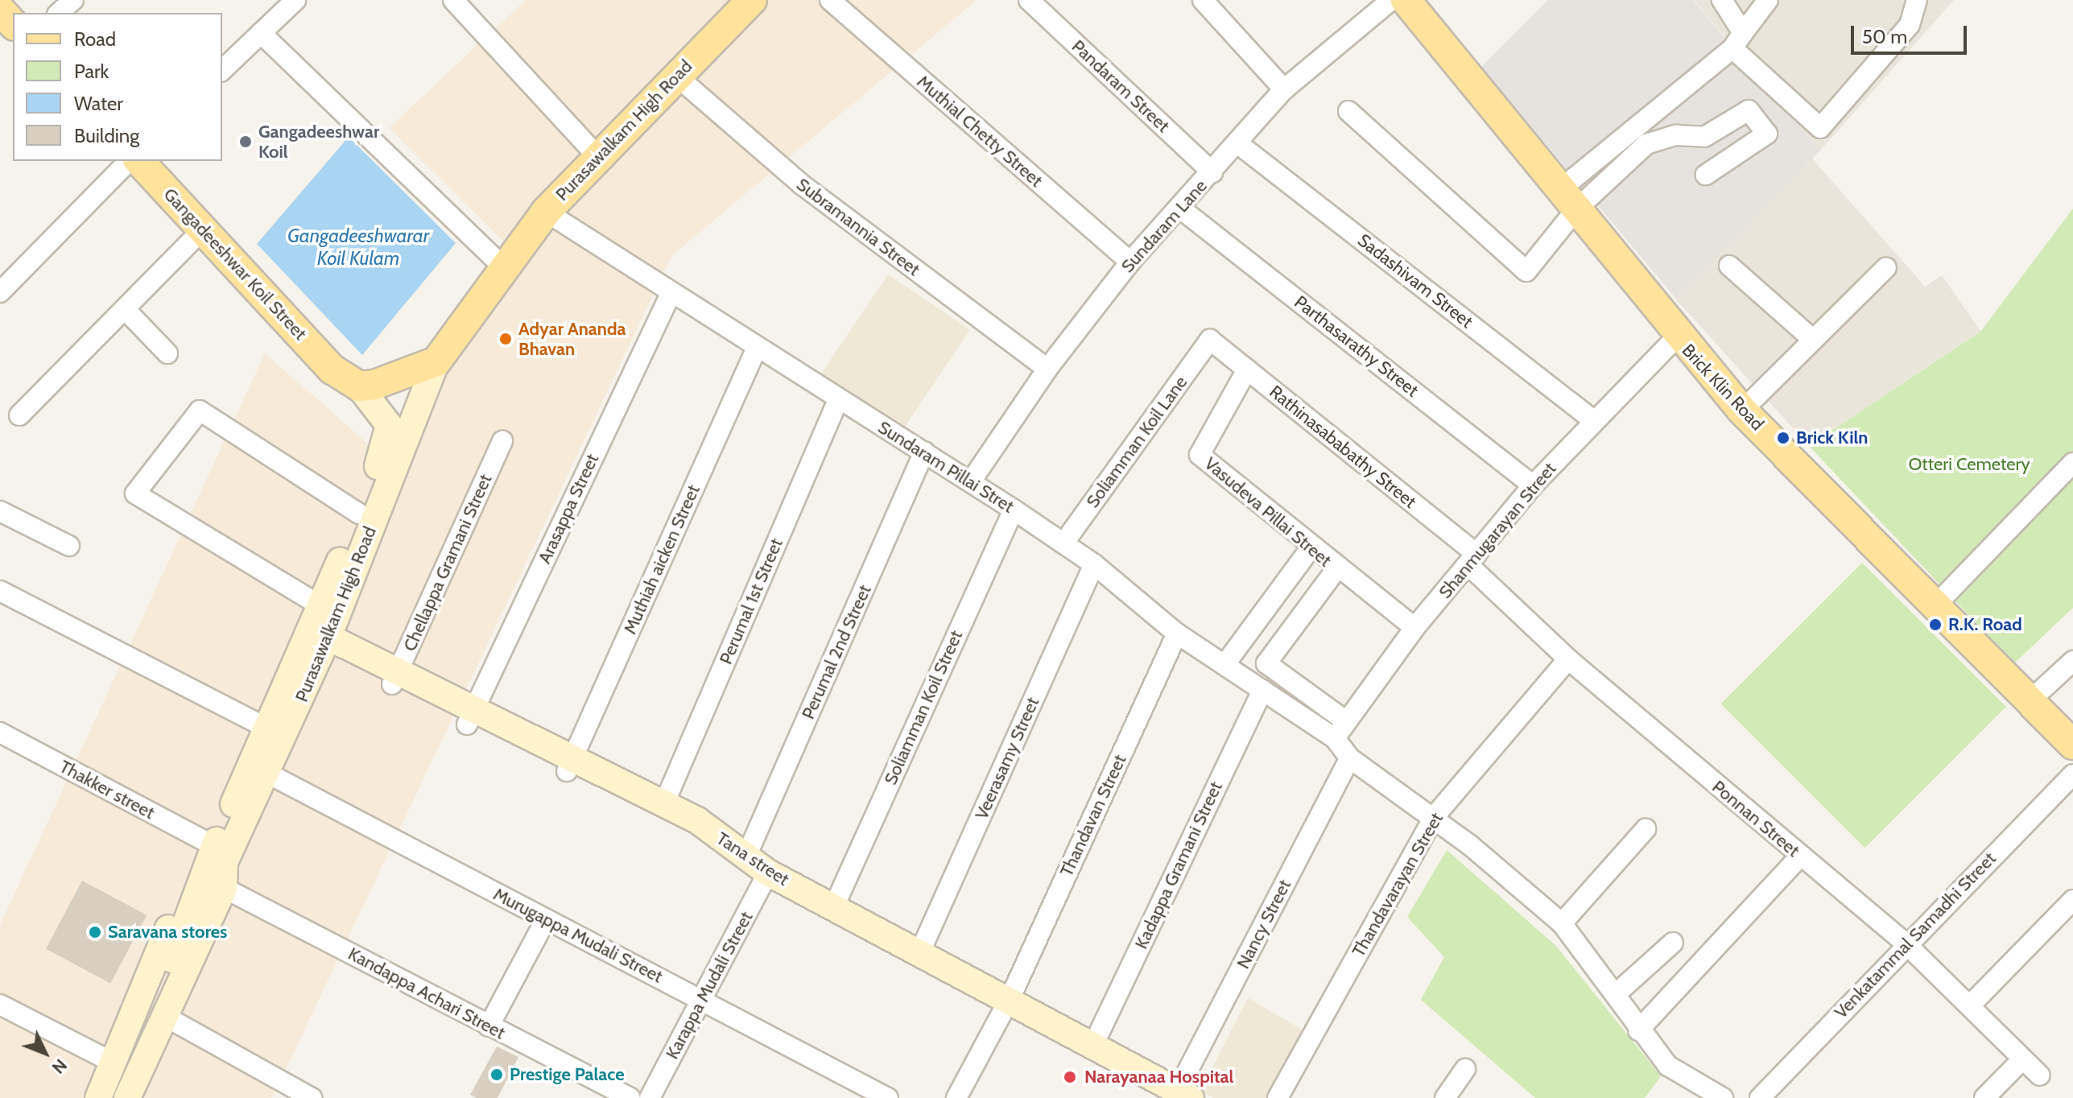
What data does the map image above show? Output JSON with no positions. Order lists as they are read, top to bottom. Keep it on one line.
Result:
{"streets":{"main road":["Purasawalkam High Road","Gangadeeshwar Koil Street","Brick Klin Road"],"street":["Pandaram Street","Muthial Chetty Street","Sundaram Lane","Subramannia Street","Sadashivam Street","Parthasarathy Street","Soliamman Koil Lane","Rathinasababathy Street","Sundaram Pillai Stret","Arasappa Street","Vasudeva Pillai Street","Shanmugarayan Street","Muthiah aicken Street","Chellappa Gramani Street","Perumal 1st Street","Perumal 2nd Street","Soliamman Koil Street","Veerasamy Street","Thakker street","Thandavan Street","Ponnan Street","Tana street","Kadappa Gramani Street","Thandavarayan Street","Nancy Street","Murugappa Mudali Street","Venkatammal Samadhi Street","Karappa Mudali Street","Kandappa Achari Street"]},"crossings":[["Pandaram Street","Sundaram Lane"],["Purasawalkam High Road","Subramannia Street"],["Purasawalkam High Road","Gangadeeshwar Koil Street"],["Purasawalkam High Road","Sundaram Pillai Stret"],["Purasawalkam High Road","Thakker street"],["Purasawalkam High Road","Murugappa Mudali Street"],["Purasawalkam High Road","Kandappa Achari Street"],["Muthial Chetty Street","Sundaram Lane"],["Sundaram Lane","Subramannia Street"],["Sundaram Lane","Sadashivam Street"],["Sundaram Lane","Parthasarathy Street"],["Sundaram Lane","Sundaram Pillai Stret"],["Sadashivam Street","Shanmugarayan Street"],["Parthasarathy Street","Shanmugarayan Street"],["Brick Klin Road","Shanmugarayan Street"],["Soliamman Koil Lane","Rathinasababathy Street"],["Soliamman Koil Lane","Sundaram Pillai Stret"],["Rathinasababathy Street","Vasudeva Pillai Street"],["Rathinasababathy Street","Shanmugarayan Street"],["Rathinasababathy Street","Ponnan Street"],["Sundaram Pillai Stret","Arasappa Street"],["Sundaram Pillai Stret","Shanmugarayan Street"],["Sundaram Pillai Stret","Muthiah aicken Street"],["Sundaram Pillai Stret","Perumal 1st Street"],["Sundaram Pillai Stret","Perumal 2nd Street"],["Sundaram Pillai Stret","Soliamman Koil Street"],["Sundaram Pillai Stret","Veerasamy Street"],["Sundaram Pillai Stret","Thandavan Street"],["Sundaram Pillai Stret","Kadappa Gramani Street"],["Sundaram Pillai Stret","Thandavarayan Street"],["Sundaram Pillai Stret","Nancy Street"],["Vasudeva Pillai Street","Shanmugarayan Street"],["Shanmugarayan Street","Ponnan Street"],["Muthiah aicken Street","Tana street"],["Perumal 1st Street","Tana street"],["Perumal 2nd Street","Tana street"],["Soliamman Koil Street","Tana street"],["Veerasamy Street","Tana street"],["Thakker street","Kandappa Achari Street"],["Thandavan Street","Tana street"],["Ponnan Street","Thandavarayan Street"],["Ponnan Street","Venkatammal Samadhi Street"],["Tana street","Kadappa Gramani Street"],["Tana street","Nancy Street"],["Tana street","Karappa Mudali Street"],["Murugappa Mudali Street","Karappa Mudali Street"]],"water":["Gangadeeshwarar Koil Kulam"],"parks":["Otteri Cemetery"],"places":["Gangadeeshwar Koil","Adyar Ananda Bhavan","Brick Kiln","R.K. Road","Saravana stores","Prestige Palace","Narayanaa Hospital"],"legend":["Road","Park","Water","Building"],"scale_bar":"50 m","north":"bottom right"}
